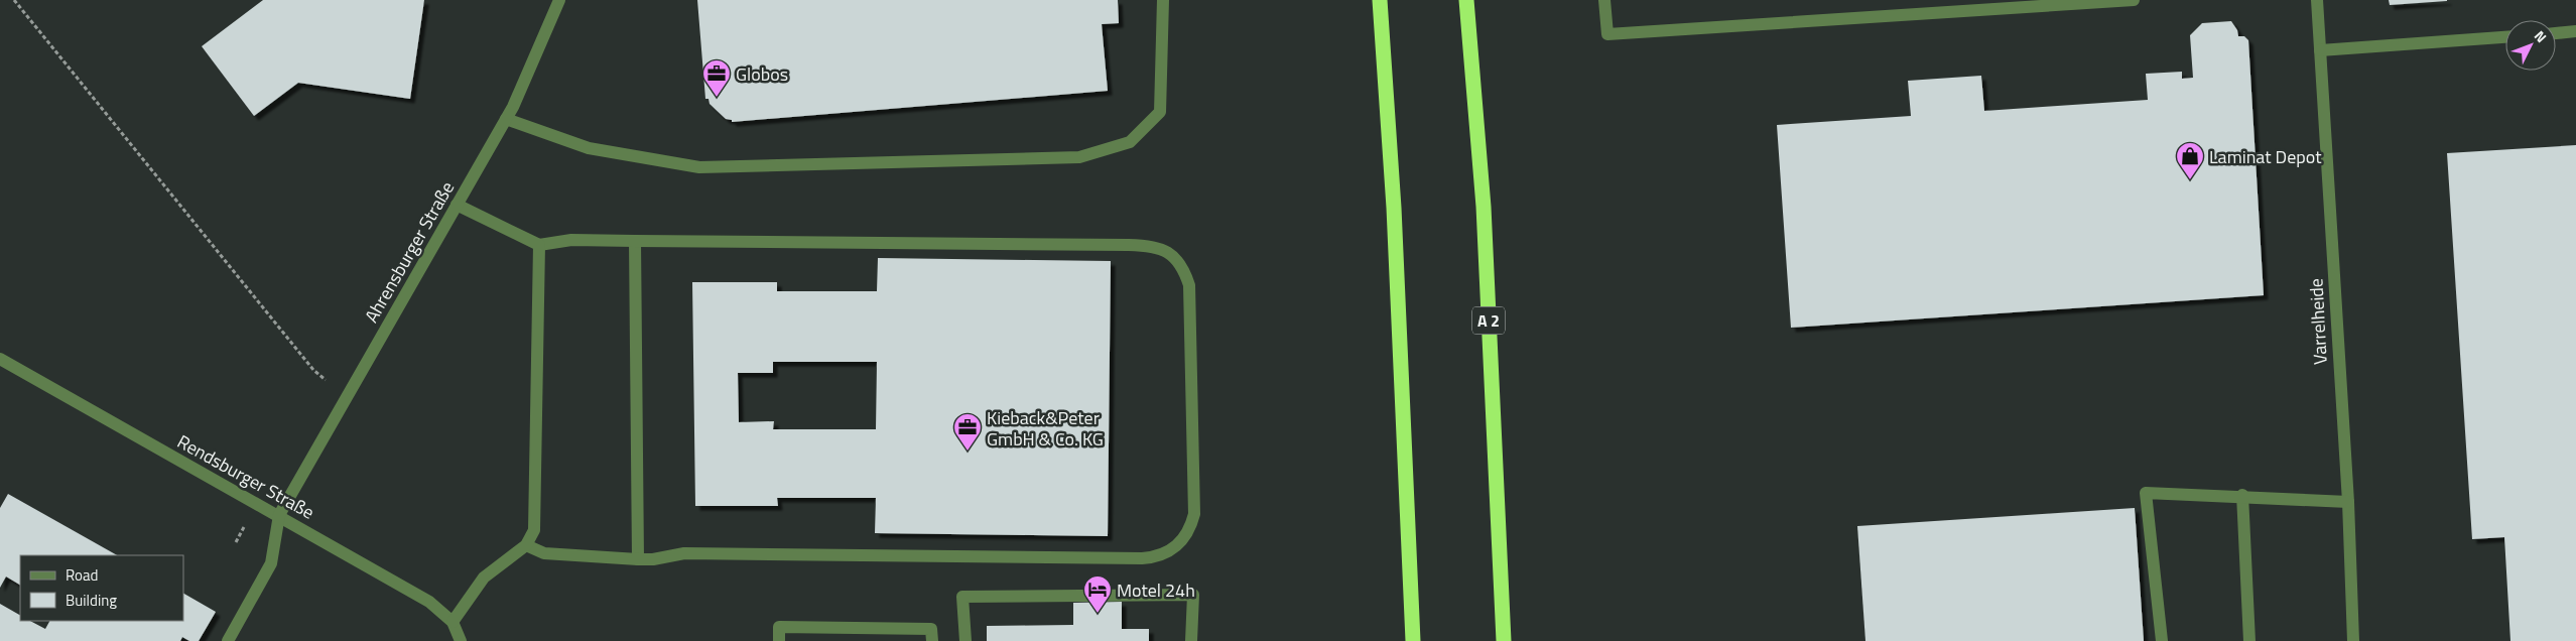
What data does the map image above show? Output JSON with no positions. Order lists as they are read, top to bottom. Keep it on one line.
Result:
{"streets":{"highway":["A 2"],"street":["Ahrensburger Straße","Varrelheide","Rendsburger Straße"]},"crossings":[["Ahrensburger Straße","Rendsburger Straße"]],"places":{"office":["Globos","Kieback&Peter GmbH & Co. KG"],"shop":["Laminat Depot"],"hotel":["Motel 24h"]},"legend":["Road","Building"],"north":"top right"}
